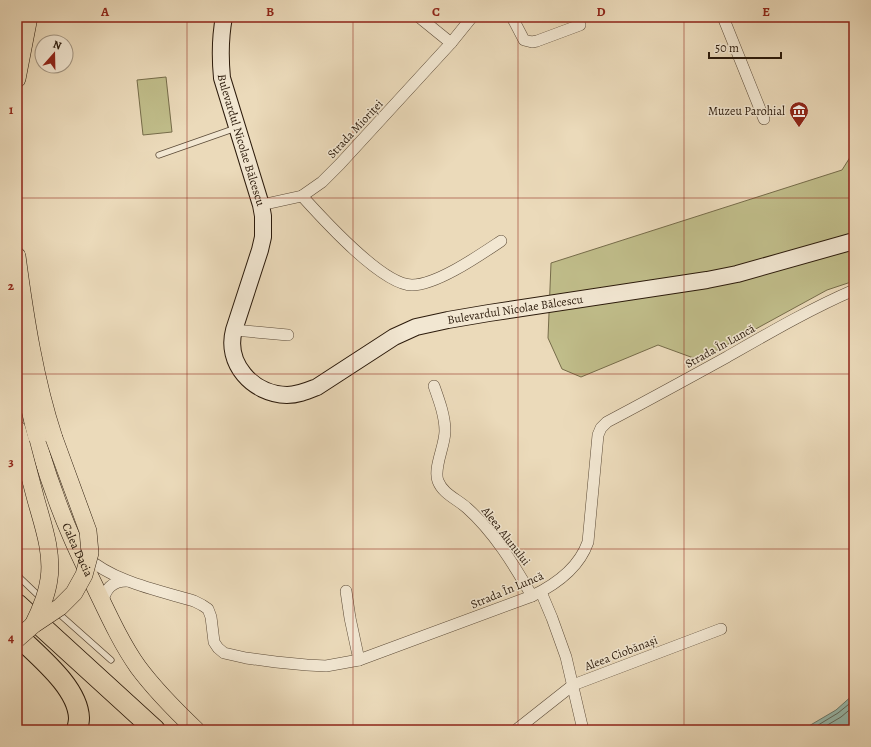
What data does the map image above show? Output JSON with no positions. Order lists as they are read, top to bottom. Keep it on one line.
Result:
{"streets":{"main road":["Calea Dacia"],"street":["Strada Mioriței","Bulevardul Nicolae Bălcescu","Strada În Luncă","Aleea Alunului","Aleea Ciobănași"]},"crossings":[["Strada Mioriței","Bulevardul Nicolae Bălcescu"],["Strada În Luncă","Aleea Alunului"],["Strada În Luncă","Calea Dacia"],["Aleea Alunului","Aleea Ciobănași"]],"places":{"museum":["Muzeu Parohial"]},"scale_bar":"50 m","north":"top","grid":{"columns":["A","B","C","D","E"],"rows":["1","2","3","4"]}}
